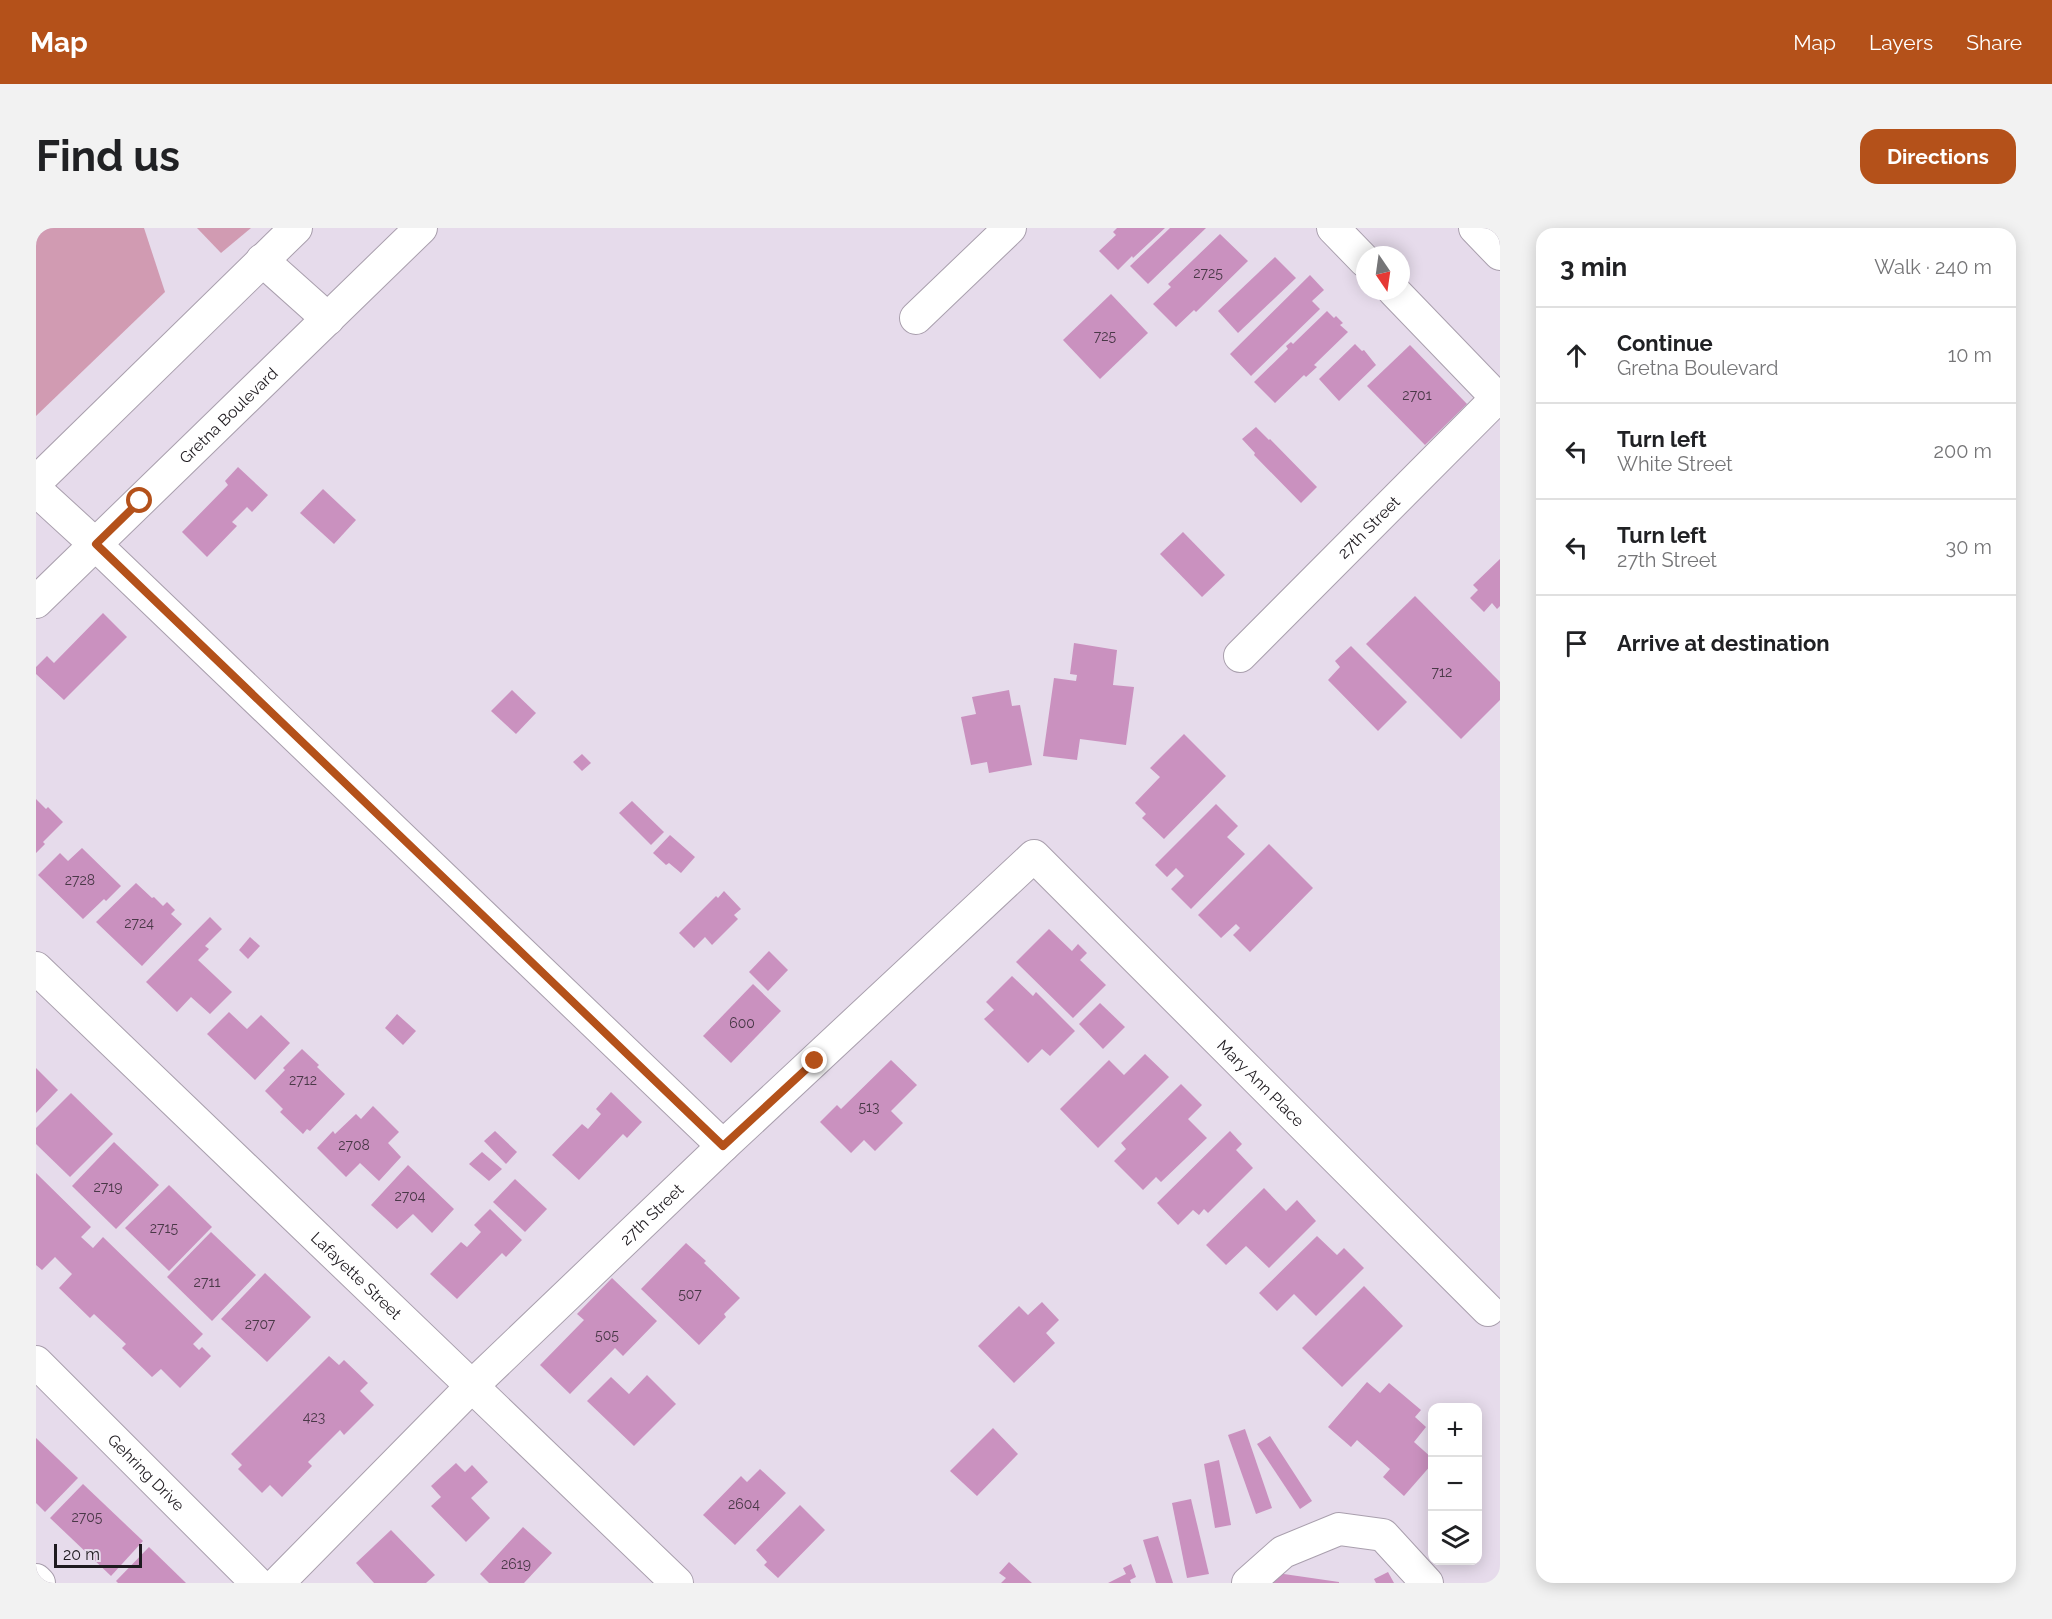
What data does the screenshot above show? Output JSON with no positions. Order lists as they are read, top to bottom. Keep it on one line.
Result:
{"streets":{"street":["Gretna Boulevard","27th Street","Mary Ann Place","Lafayette Street","Gehring Drive"]},"crossings":[["27th Street","Mary Ann Place"],["27th Street","Lafayette Street"]],"house_numbers":["2725","725","2701","712","2728","2724","600","2712","513","2708","2719","2704","2715","2711","507","2707","505","423","2604","2705","2619"],"scale_bar":"20 m","north":"bottom","page":{"header":"Map","nav":["Map","Layers","Share"],"buttons":"Directions","title":"Find us","heading":["3 min","Walk · 240 m"],"list":[["Continue","Gretna Boulevard","10 m"],["Turn left","White Street","200 m"],["Turn left","27th Street","30 m"],"Arrive at destination"],"map_buttons":["+","−"],"scale":"20 m"}}
